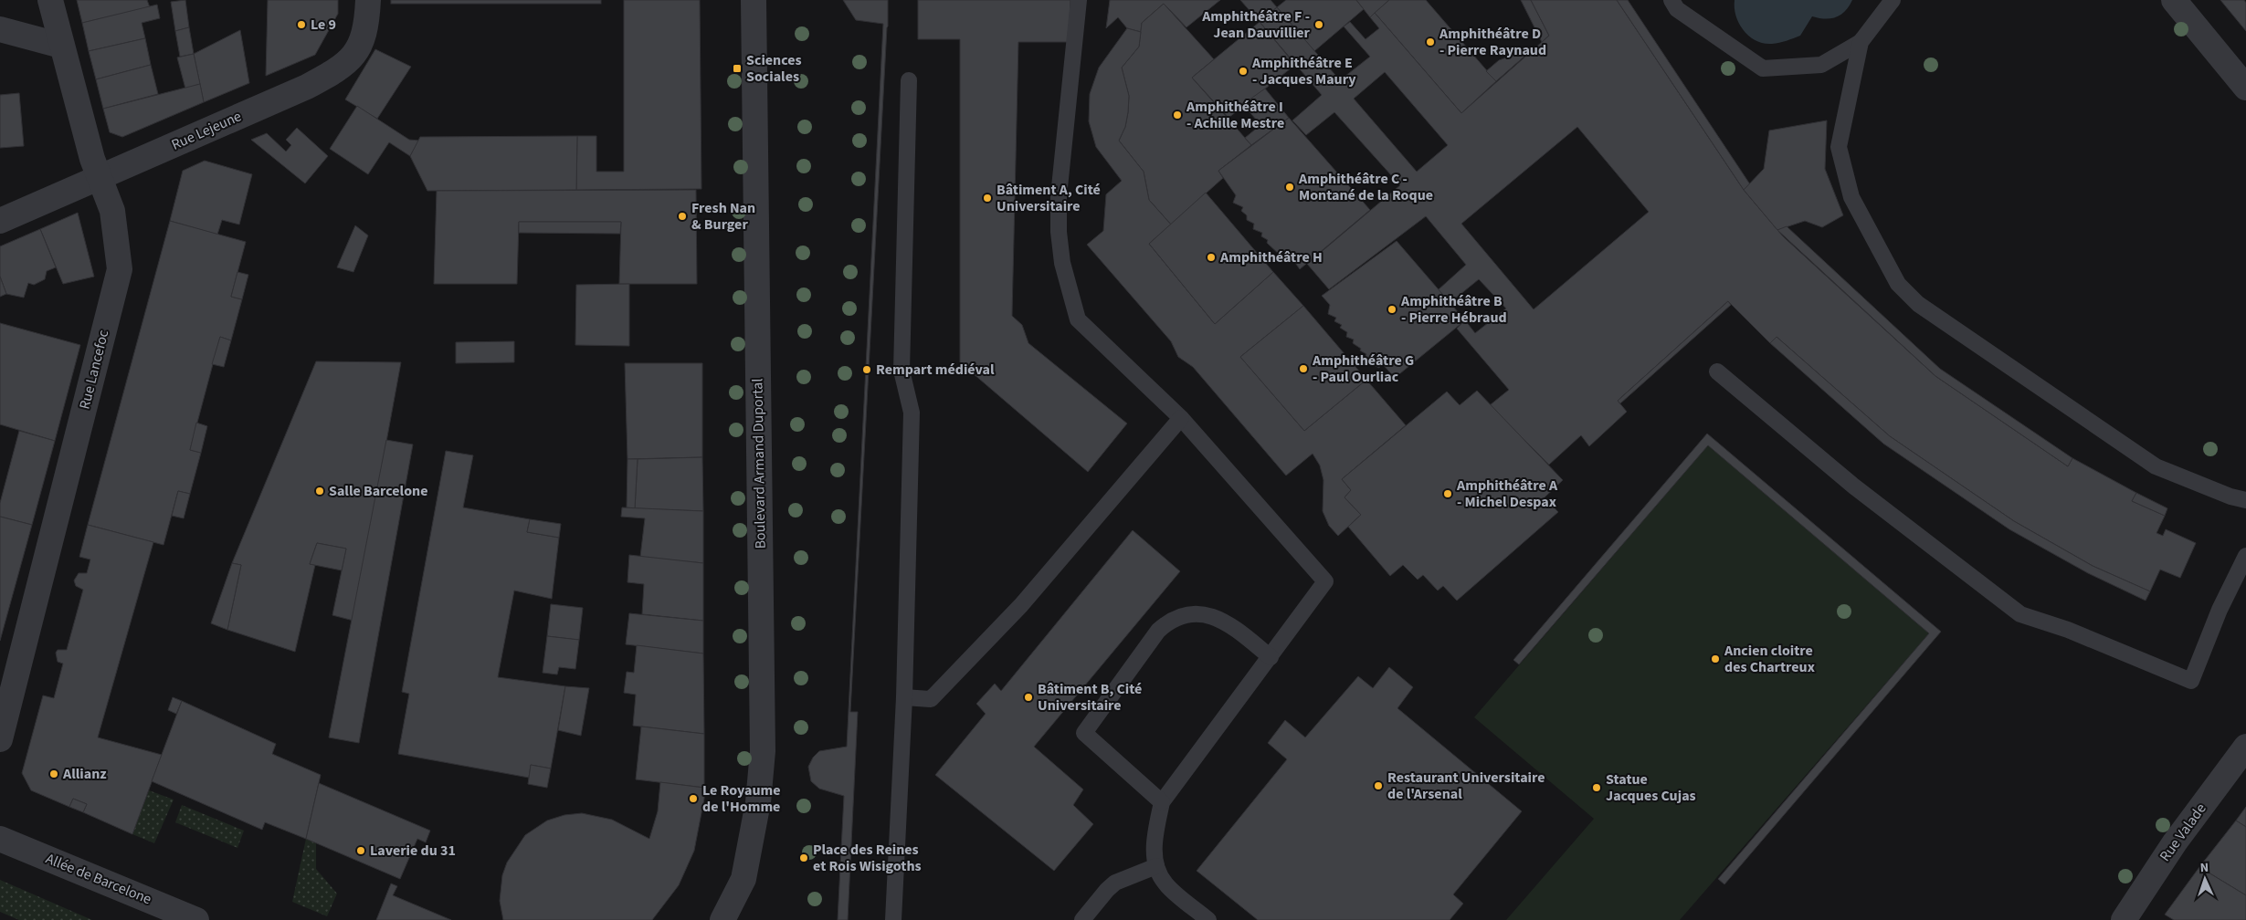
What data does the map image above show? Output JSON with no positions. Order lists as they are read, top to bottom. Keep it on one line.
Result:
{"streets":{"street":["Rue Lejeune","Rue Lancefoc","Boulevard Armand Duportal","Rue Valade","Allée de Barcelone"]},"crossings":[["Rue Lejeune","Rue Lancefoc"]],"places":{"other":["Le 9","Amphithéâtre F - Jean Dauvillier","Amphithéâtre D - Pierre Raynaud","Amphithéâtre E - Jacques Maury","Amphithéâtre I - Achille Mestre","Amphithéâtre C - Montané de la Roque","Bâtiment A, Cité Universitaire","Fresh Nan & Burger","Amphithéâtre H","Amphithéâtre B - Pierre Hébraud","Amphithéâtre G - Paul Ourliac","Rempart médiéval","Salle Barcelone","Amphithéâtre A - Michel Despax","Ancien cloitre des Chartreux","Bâtiment B, Cité Universitaire","Allianz","Restaurant Universitaire de l'Arsenal","Statue Jacques Cujas","Le Royaume de l'Homme","Laverie du 31","Place des Reines et Rois Wisigoths"],"transit":["Sciences Sociales"]},"north":"top"}
